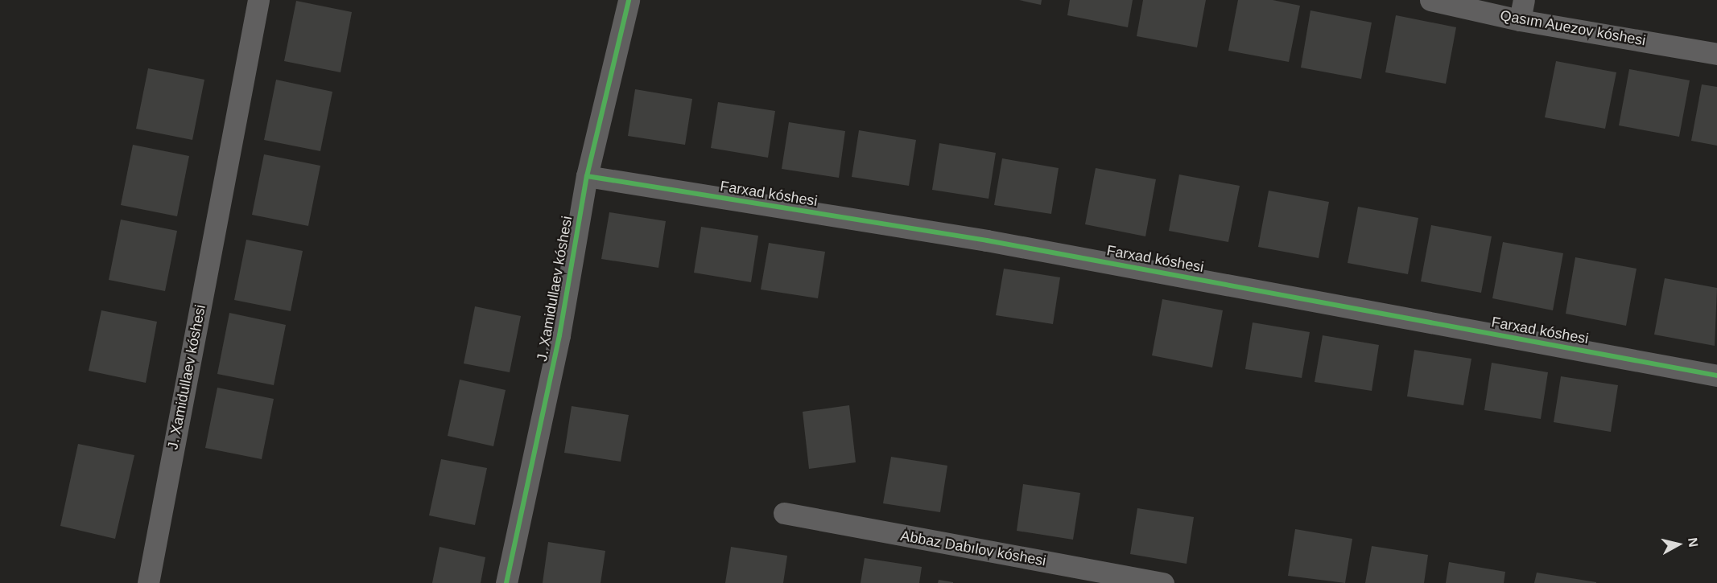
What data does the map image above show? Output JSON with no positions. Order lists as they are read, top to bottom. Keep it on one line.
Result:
{"streets":{"street":["Qasım Auezov kóshesi","Farxad kóshesi","J. Xamidullaev kóshesi","Abbaz Dabılov kóshesi"]},"crossings":[["Farxad kóshesi","J. Xamidullaev kóshesi"]],"north":"right"}
